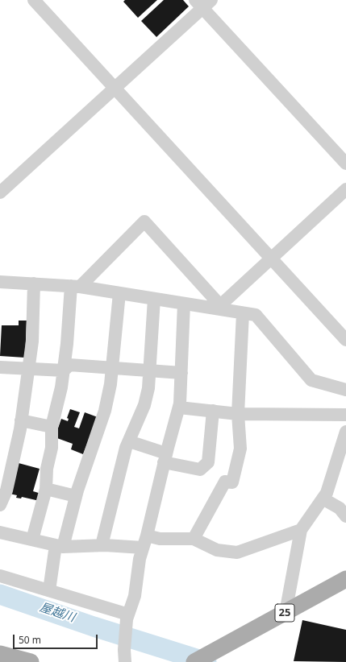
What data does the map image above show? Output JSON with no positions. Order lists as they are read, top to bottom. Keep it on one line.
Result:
{"streets":{"main road":["25"]},"water":["屋越川"],"scale_bar":"50 m"}
